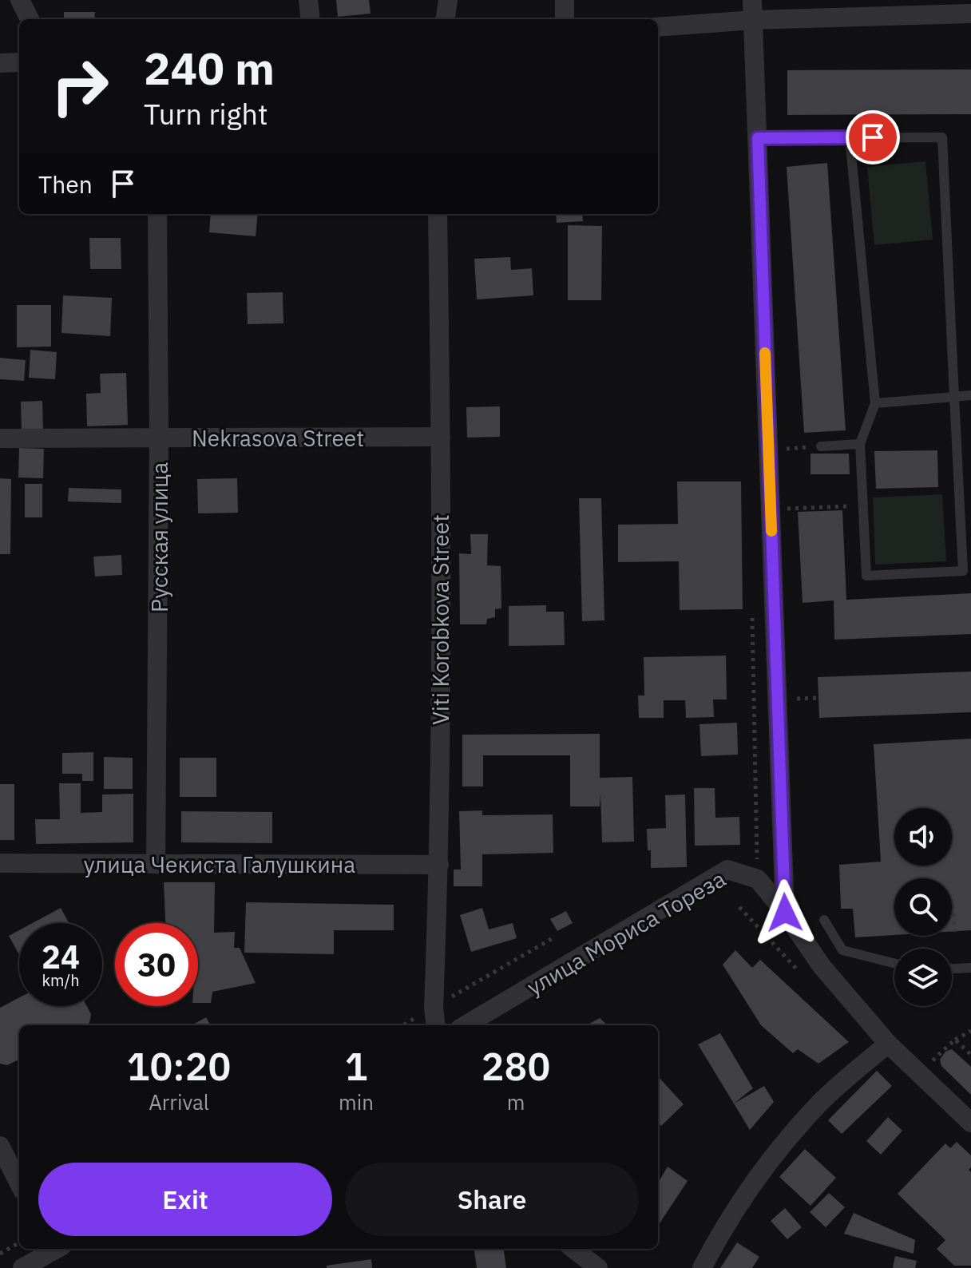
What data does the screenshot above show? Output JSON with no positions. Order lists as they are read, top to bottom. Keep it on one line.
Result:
{"streets":{"street":["Nekrasova Street","Русская улица","Viti Korobkova Street","улица Чекиста Галушкина","улица Мориса Тореза"]},"crossings":[["Nekrasova Street","Русская улица"],["Nekrasova Street","Viti Korobkova Street"],["Русская улица","улица Чекиста Галушкина"],["Viti Korobkova Street","улица Чекиста Галушкина"]],"page":{"turn":["240 m","Turn right"],"then":"Then","speed":"24 km/h","limit":"30","eta":["10:20","Arrival","1","min","280","m"],"buttons":["Exit","Share"]}}
